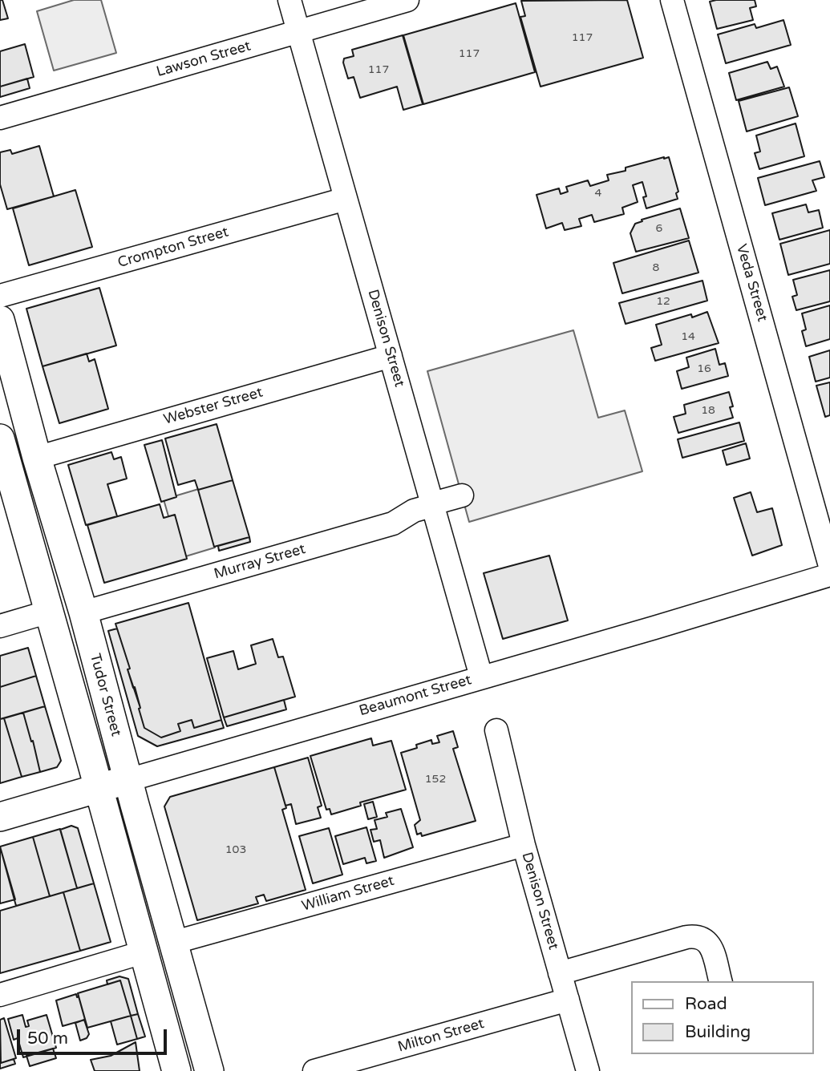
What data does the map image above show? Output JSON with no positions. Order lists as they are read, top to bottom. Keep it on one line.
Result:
{"streets":{"main road":["Tudor Street","Beaumont Street"],"street":["Lawson Street","Crompton Street","Veda Street","Denison Street","Webster Street","Murray Street","William Street","Milton Street"]},"crossings":[["Lawson Street","Denison Street"],["Crompton Street","Denison Street"],["Denison Street","Webster Street"],["Denison Street","Murray Street"],["Denison Street","Beaumont Street"],["Denison Street","William Street"],["Denison Street","Milton Street"],["Webster Street","Tudor Street"],["Murray Street","Tudor Street"],["Tudor Street","Beaumont Street"],["Tudor Street","William Street"]],"house_numbers":["117","117","117","4","6","8","12","14","16","18","152","103"],"legend":["Road","Building"],"scale_bar":"50 m"}
